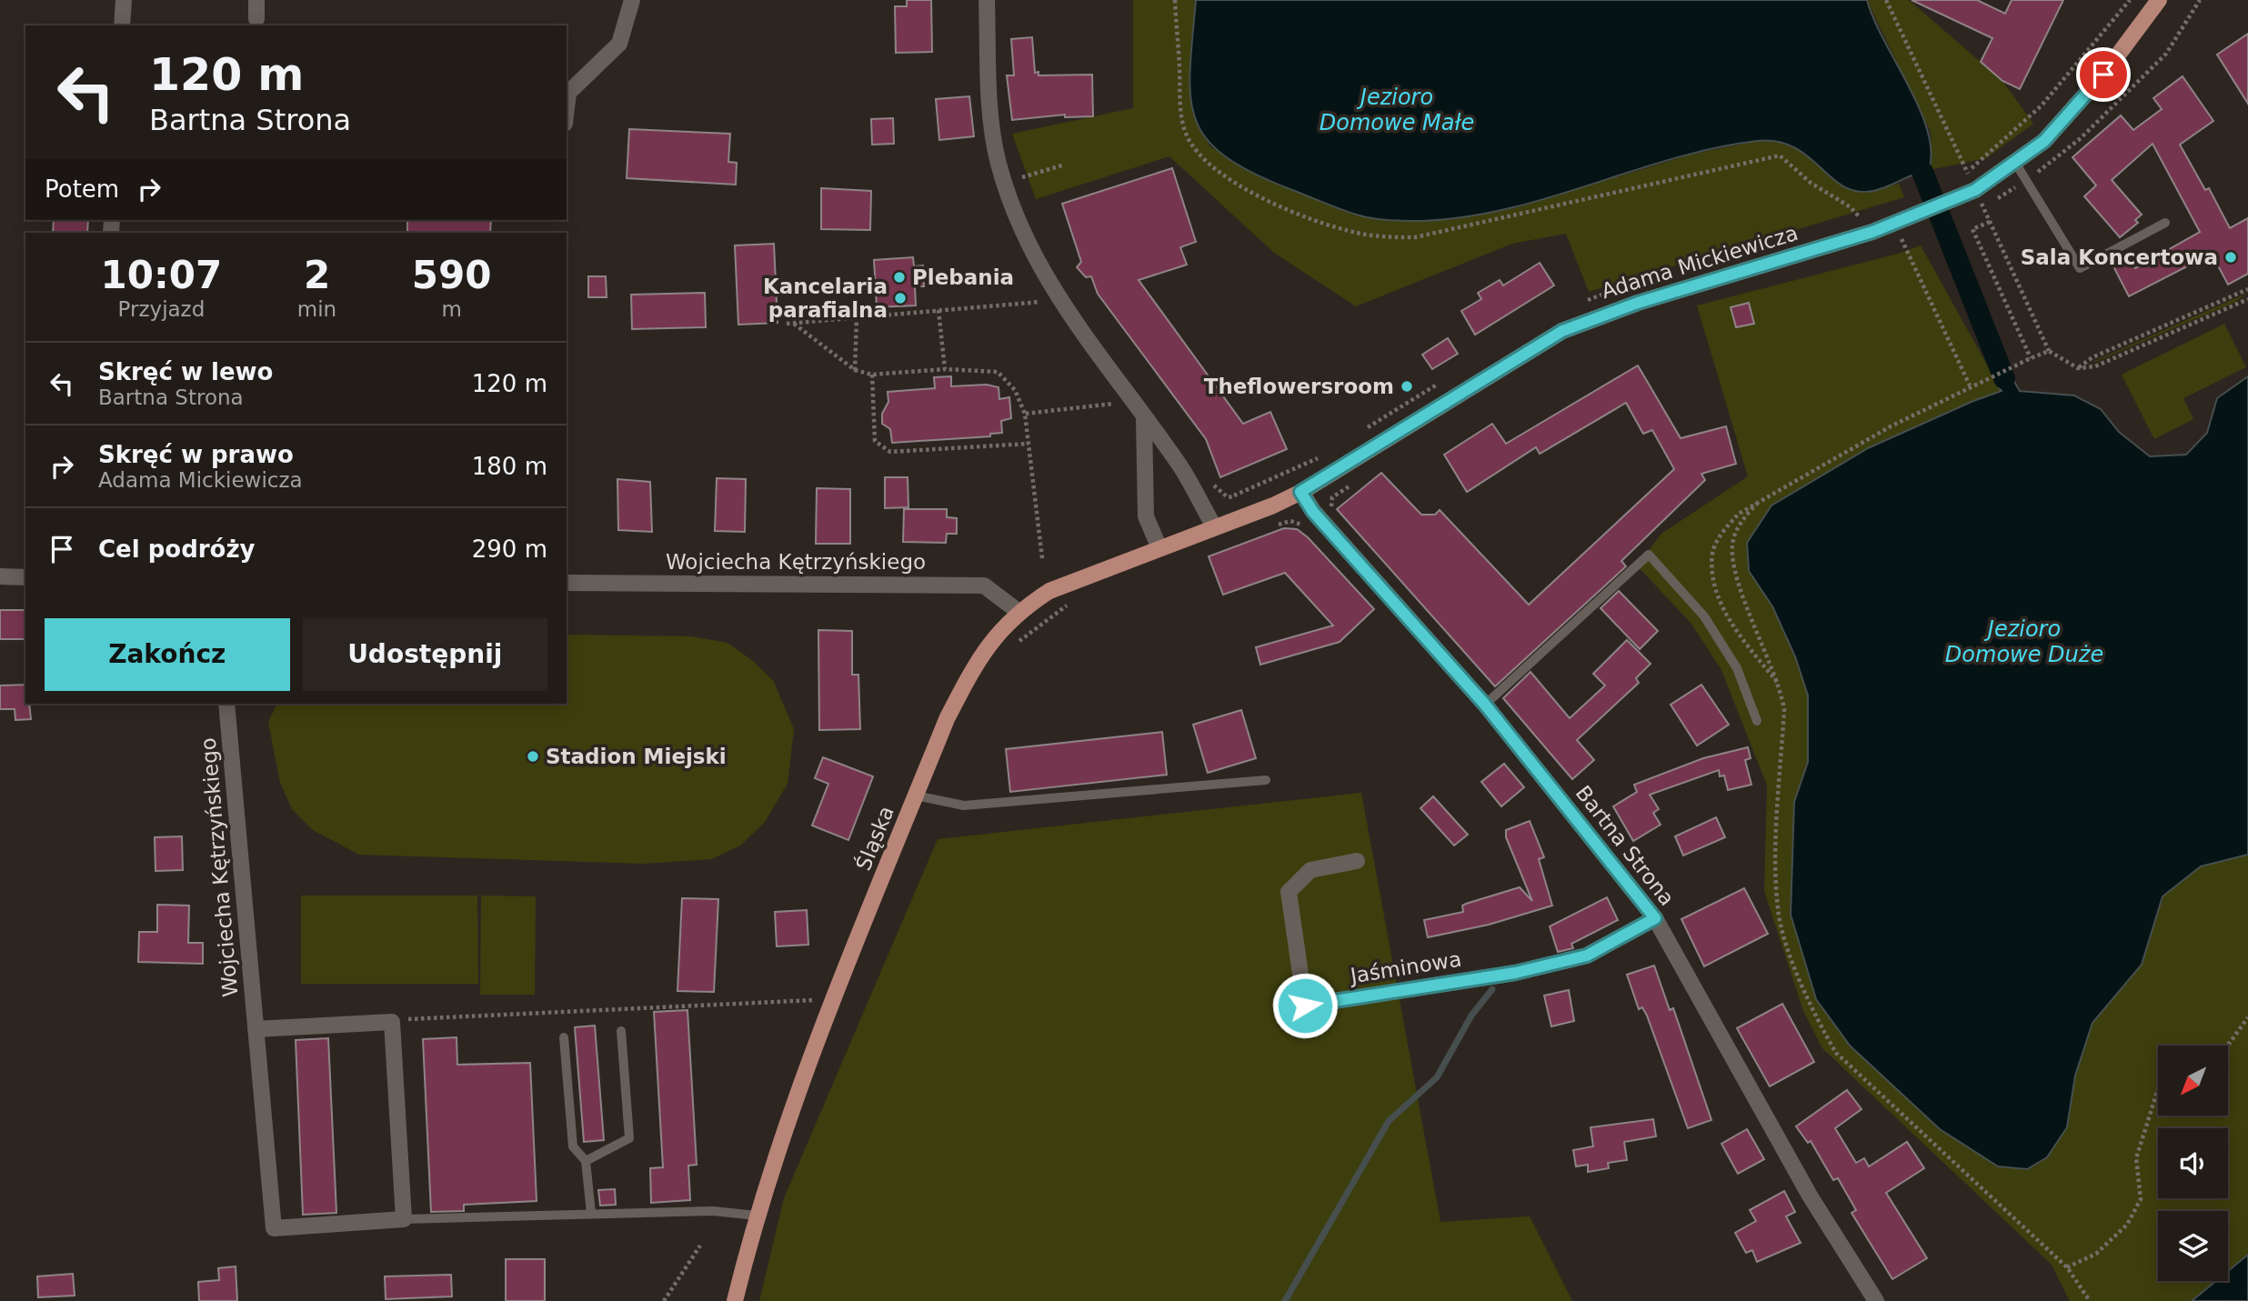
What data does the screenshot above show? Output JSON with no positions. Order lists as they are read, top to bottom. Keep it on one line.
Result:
{"streets":{"main road":["Adama Mickiewicza","Śląska"],"street":["Wojciecha Kętrzyńskiego","Bartna Strona","Jaśminowa"]},"crossings":[["Adama Mickiewicza","Śląska"],["Adama Mickiewicza","Bartna Strona"],["Wojciecha Kętrzyńskiego","Śląska"],["Bartna Strona","Jaśminowa"]],"water":["Jezioro Domowe Małe","Jezioro Domowe Duże"],"places":["Sala Koncertowa","Plebania","Kancelaria parafialna","Theflowersroom","Stadion Miejski"],"north":"bottom left","page":{"turn":["120 m","Bartna Strona"],"then":"Potem","eta":["10:07","Przyjazd","2","min","590","m"],"list":[{"name":"Skręć w lewo","note":"Bartna Strona","value":"120 m"},{"name":"Skręć w prawo","note":"Adama Mickiewicza","value":"180 m"},{"name":"Cel podróży","value":"290 m"}],"buttons":["Zakończ","Udostępnij"]}}
